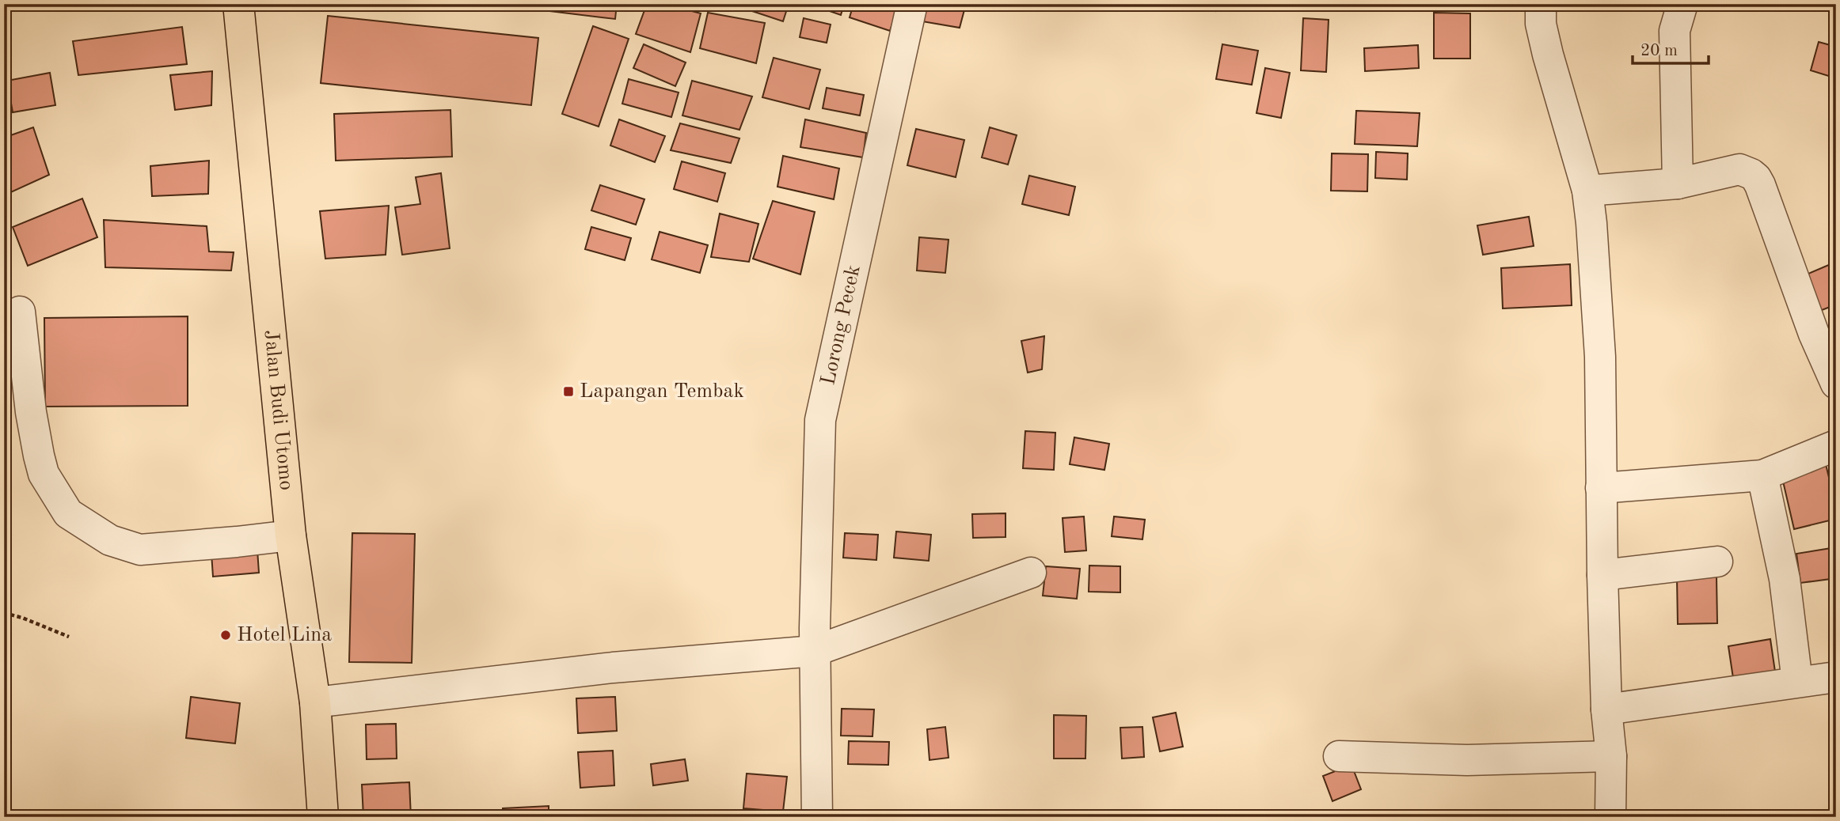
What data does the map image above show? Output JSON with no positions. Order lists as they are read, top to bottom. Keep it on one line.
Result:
{"streets":{"main road":["Jalan Budi Utomo"],"street":["Lorong Pecek"]},"places":{"transit":["Lapangan Tembak"],"other":["Hotel Lina"]},"scale_bar":"20 m"}
